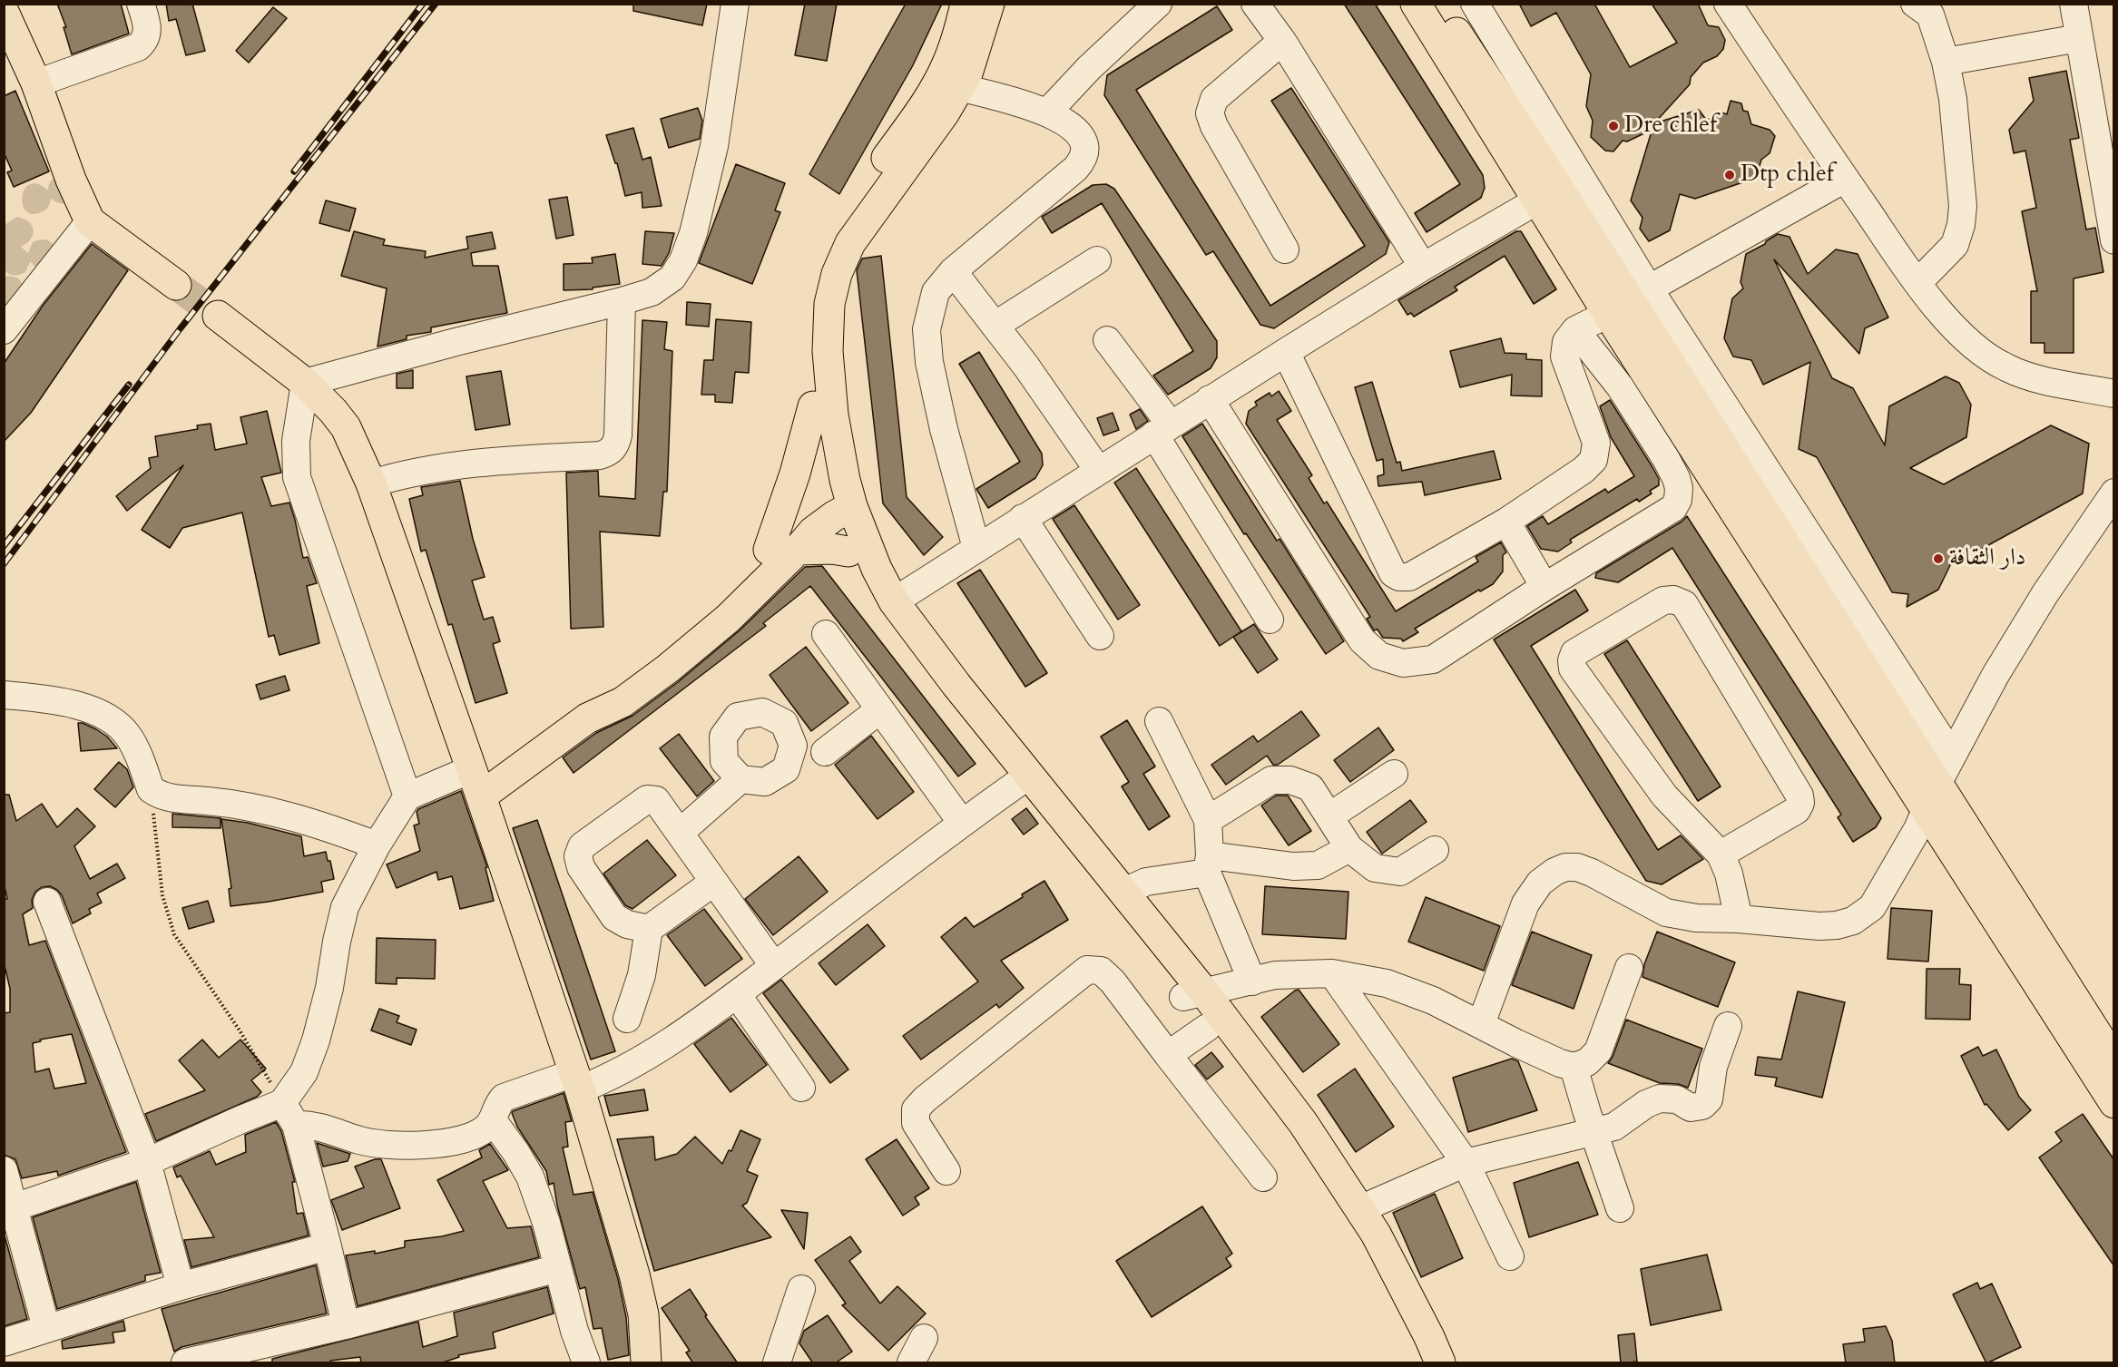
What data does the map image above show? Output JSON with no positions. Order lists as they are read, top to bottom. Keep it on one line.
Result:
{"places":["Dre chlef","Dtp chlef","دار الثقافة"]}
